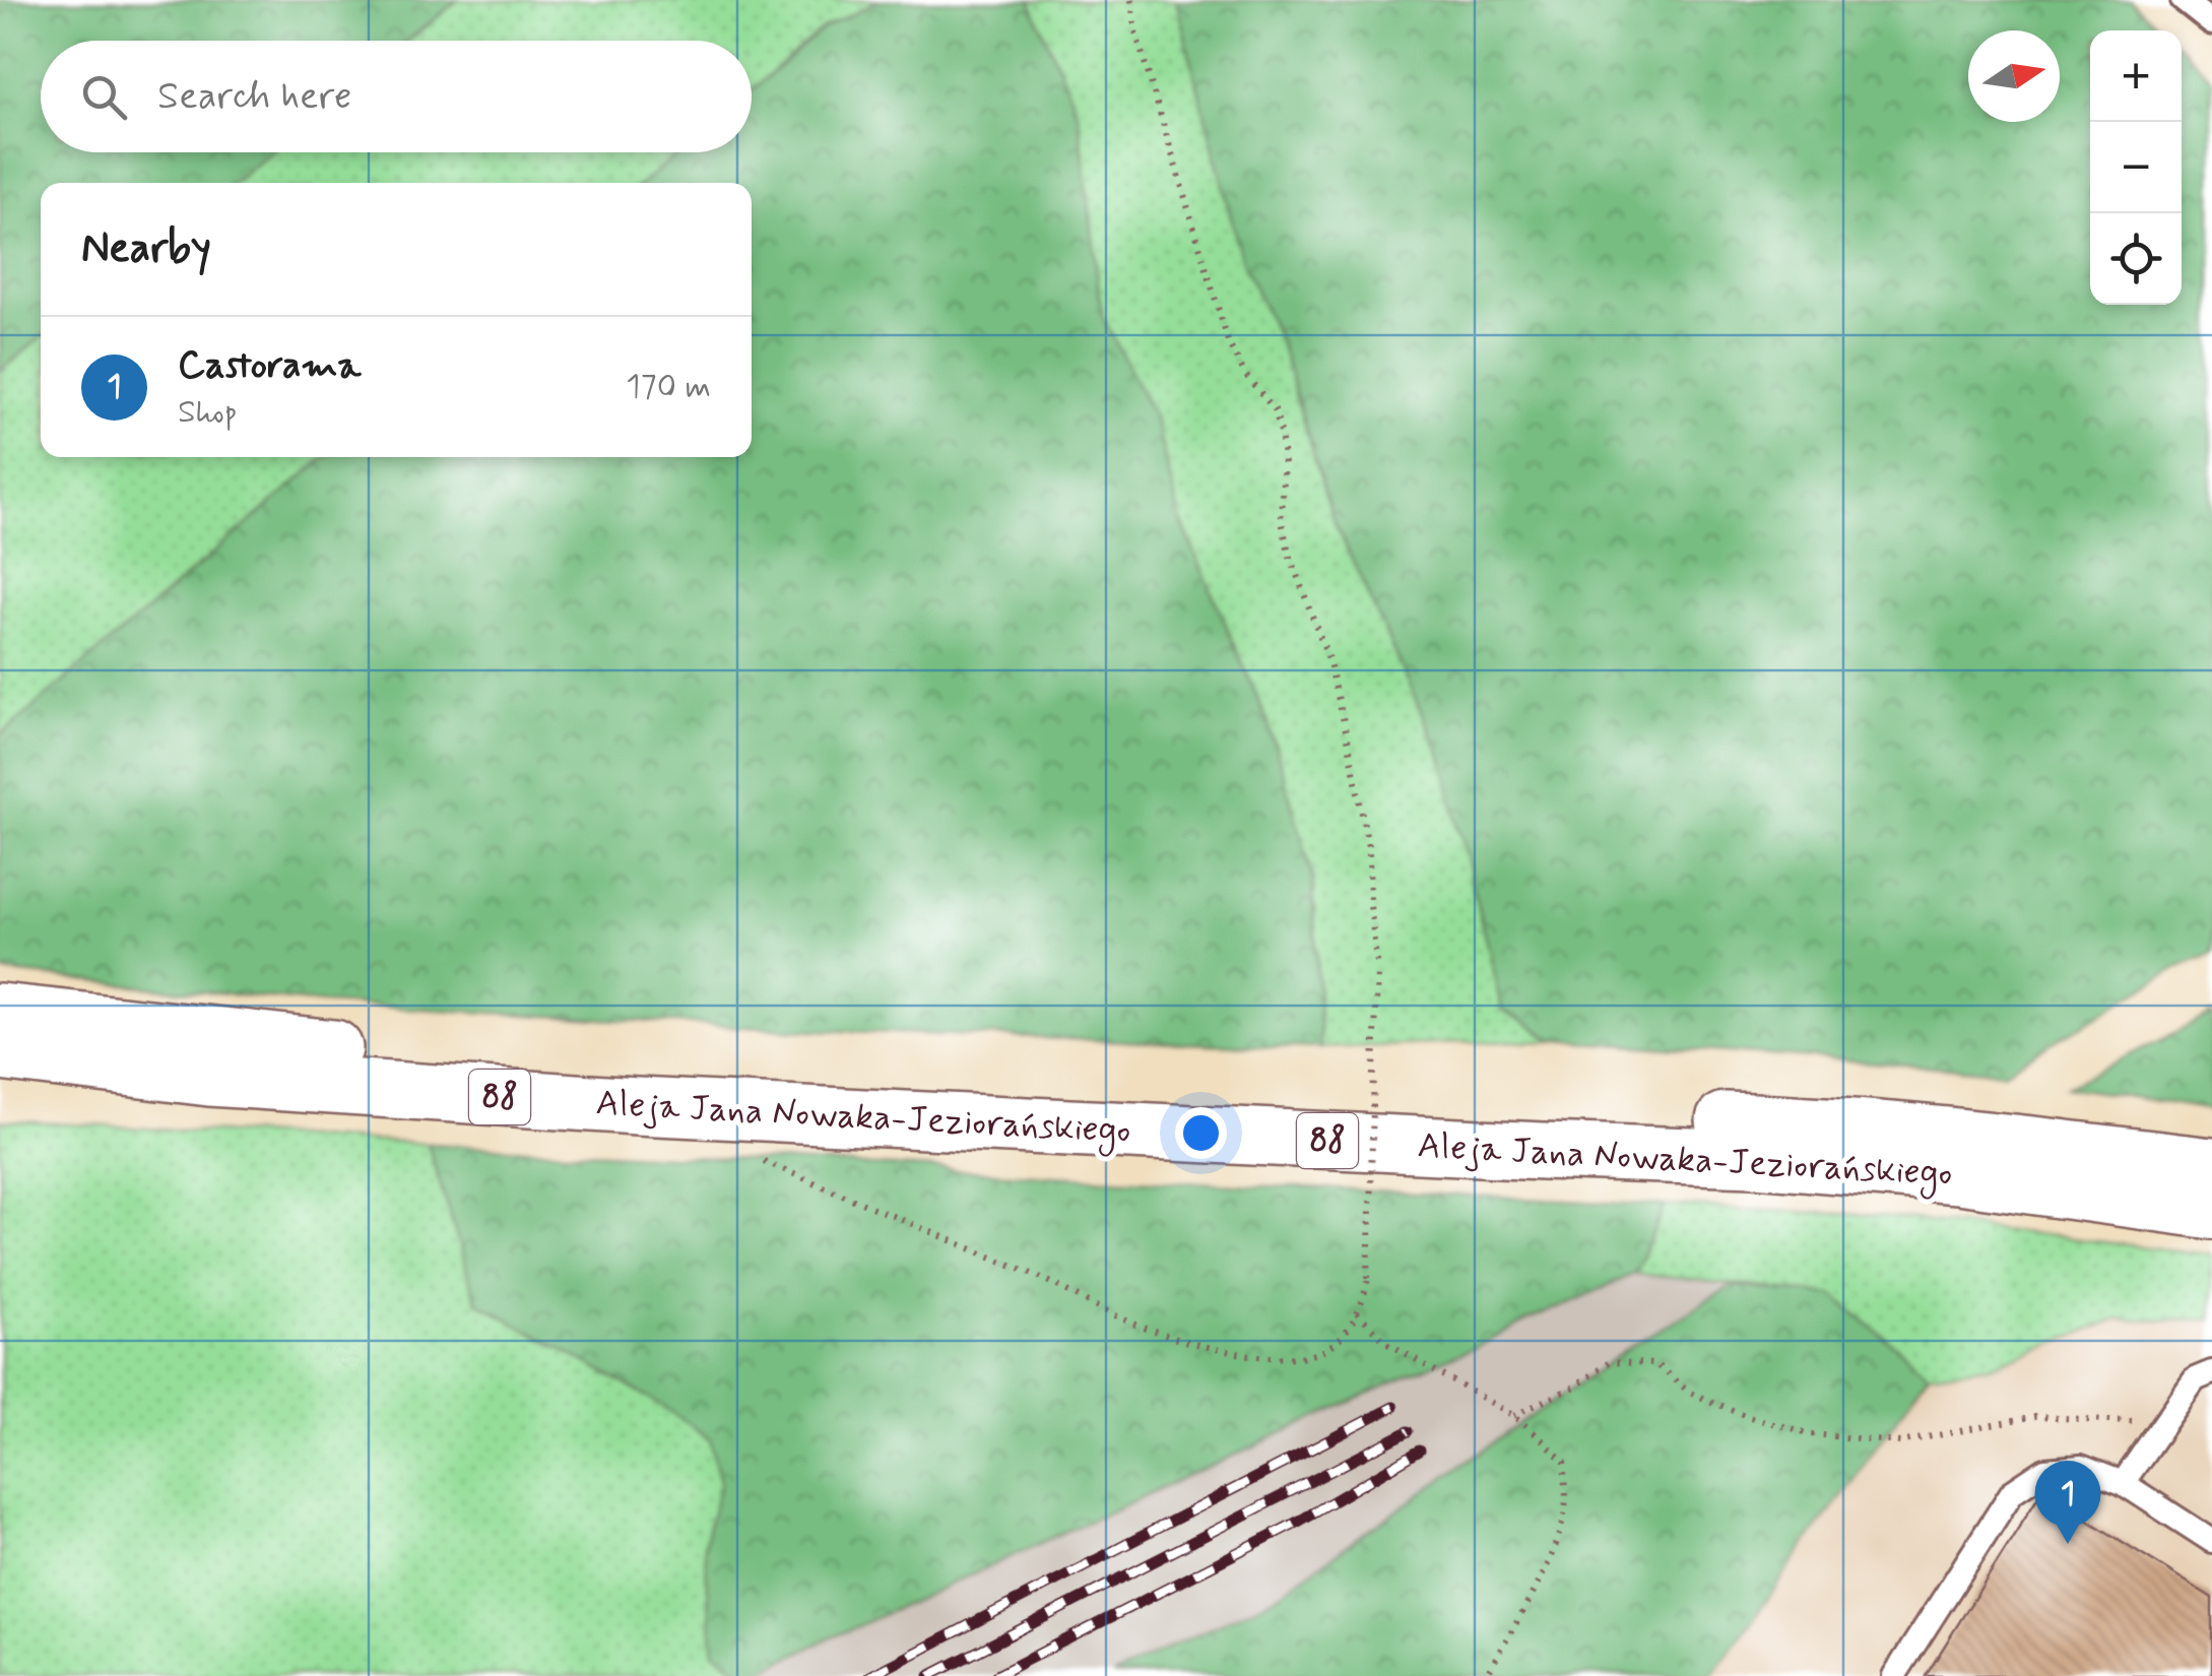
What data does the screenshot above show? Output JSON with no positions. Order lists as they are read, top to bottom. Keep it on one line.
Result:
{"streets":{"main road":["88","Aleja Jana Nowaka-Jeziorańskiego"]},"north":"right","page":{"map_buttons":["+","−"],"search":"Search here","heading":"Nearby","list":[{"mark":"1","name":"Castorama","note":"Shop","value":"170 m"}],"pins":"1"}}
